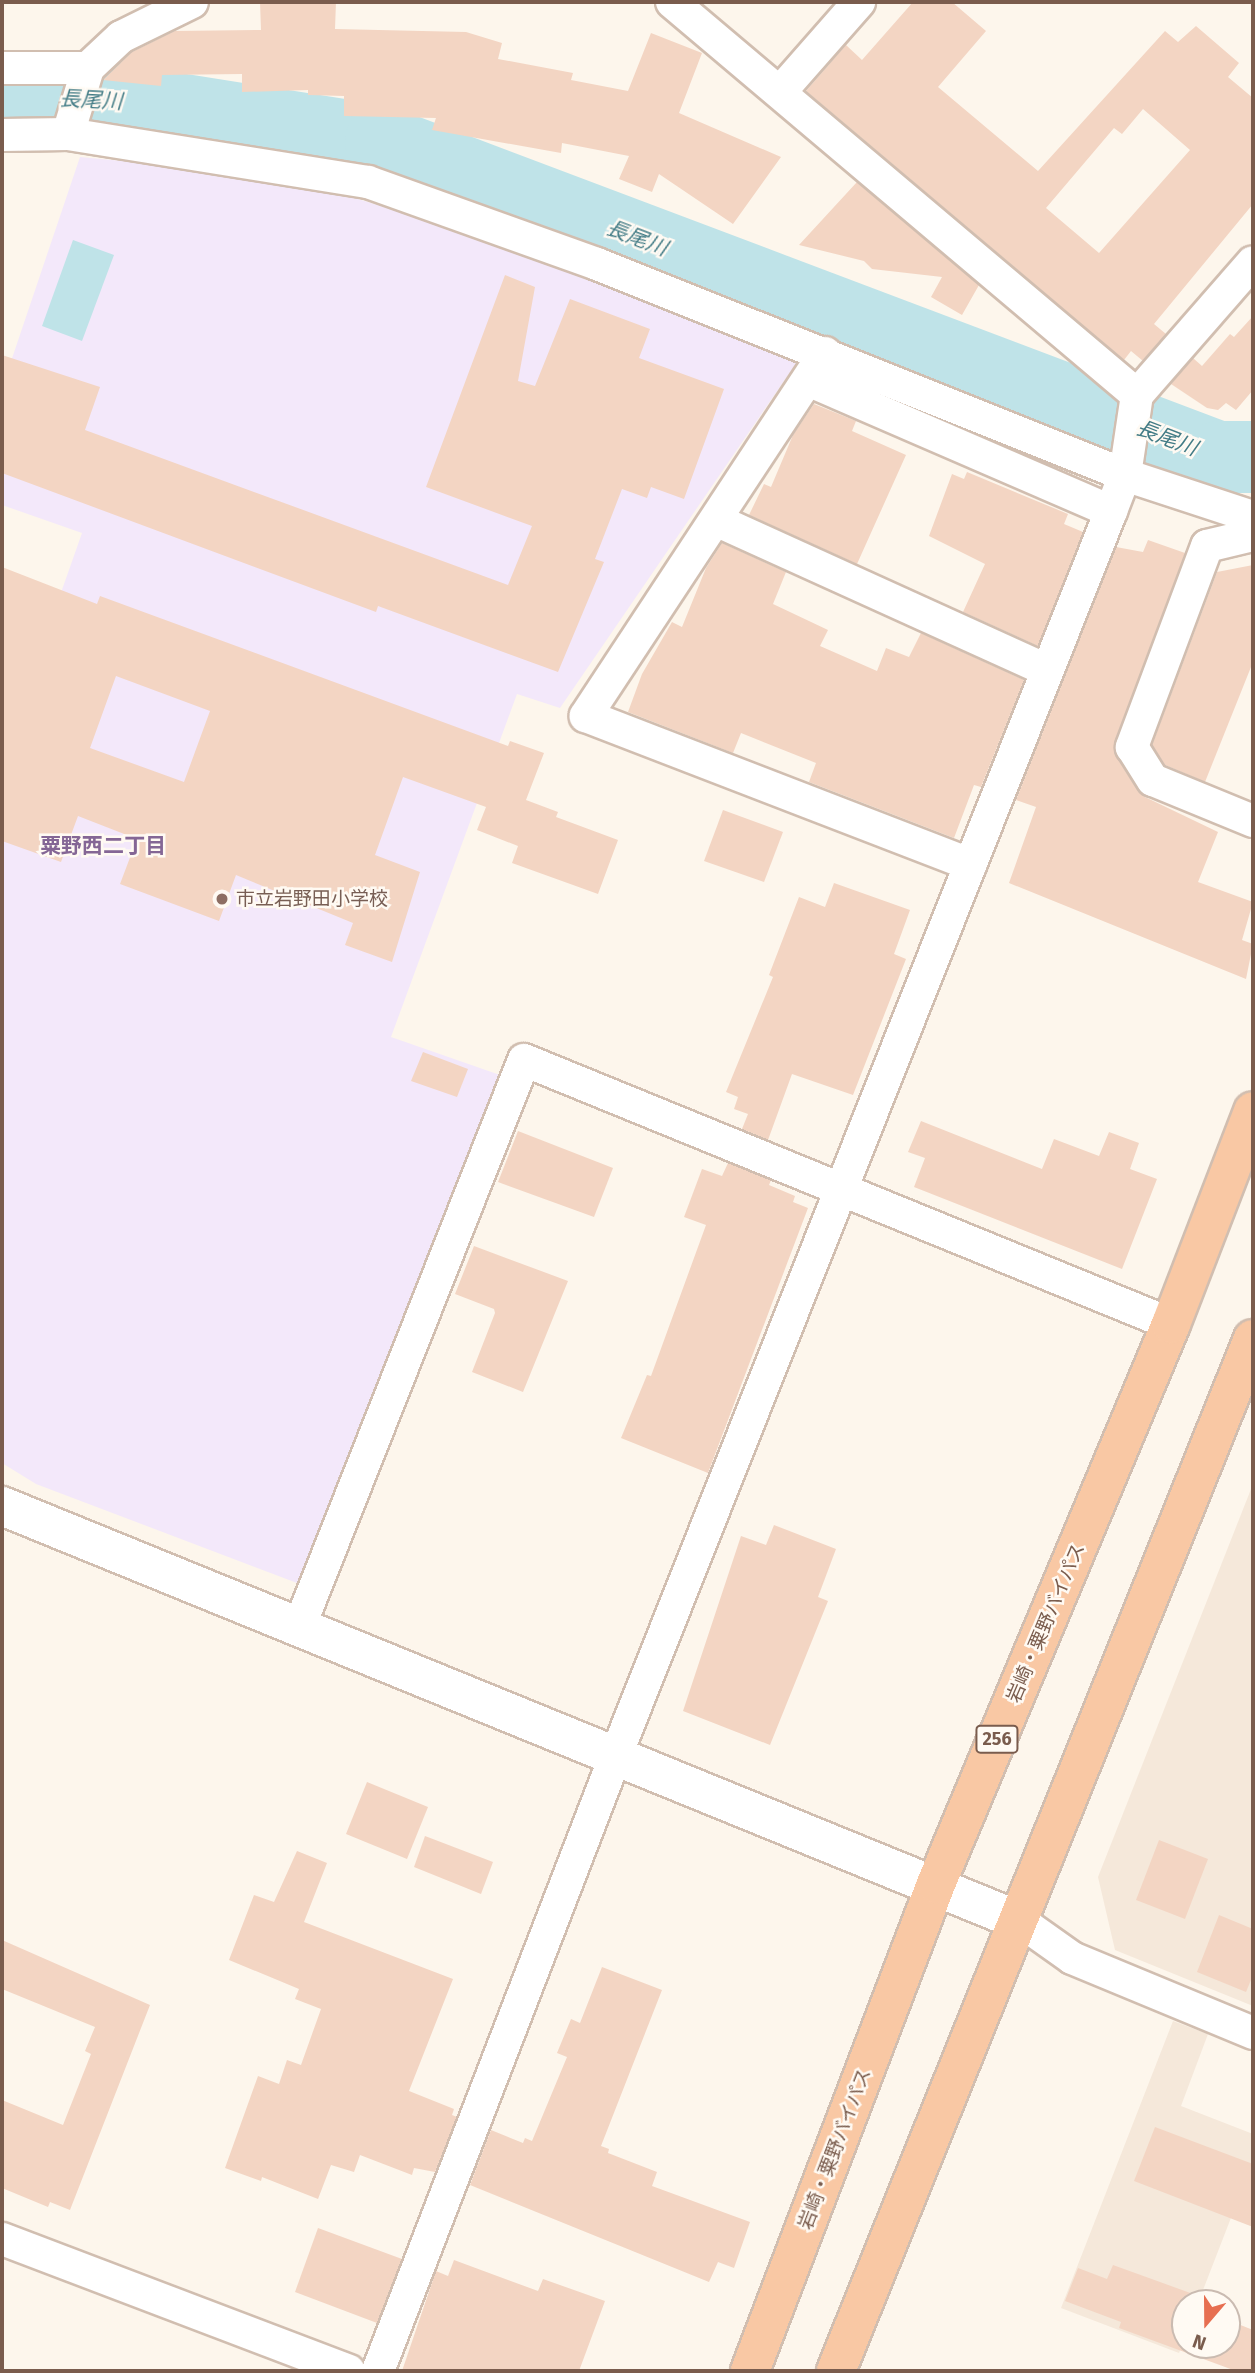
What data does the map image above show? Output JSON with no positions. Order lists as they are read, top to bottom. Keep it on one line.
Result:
{"streets":{"highway":["岩崎・粟野バイパス","256"]},"districts":["粟野西二丁目"],"water":["長尾川"],"places":["市立岩野田小学校"],"north":"bottom"}
